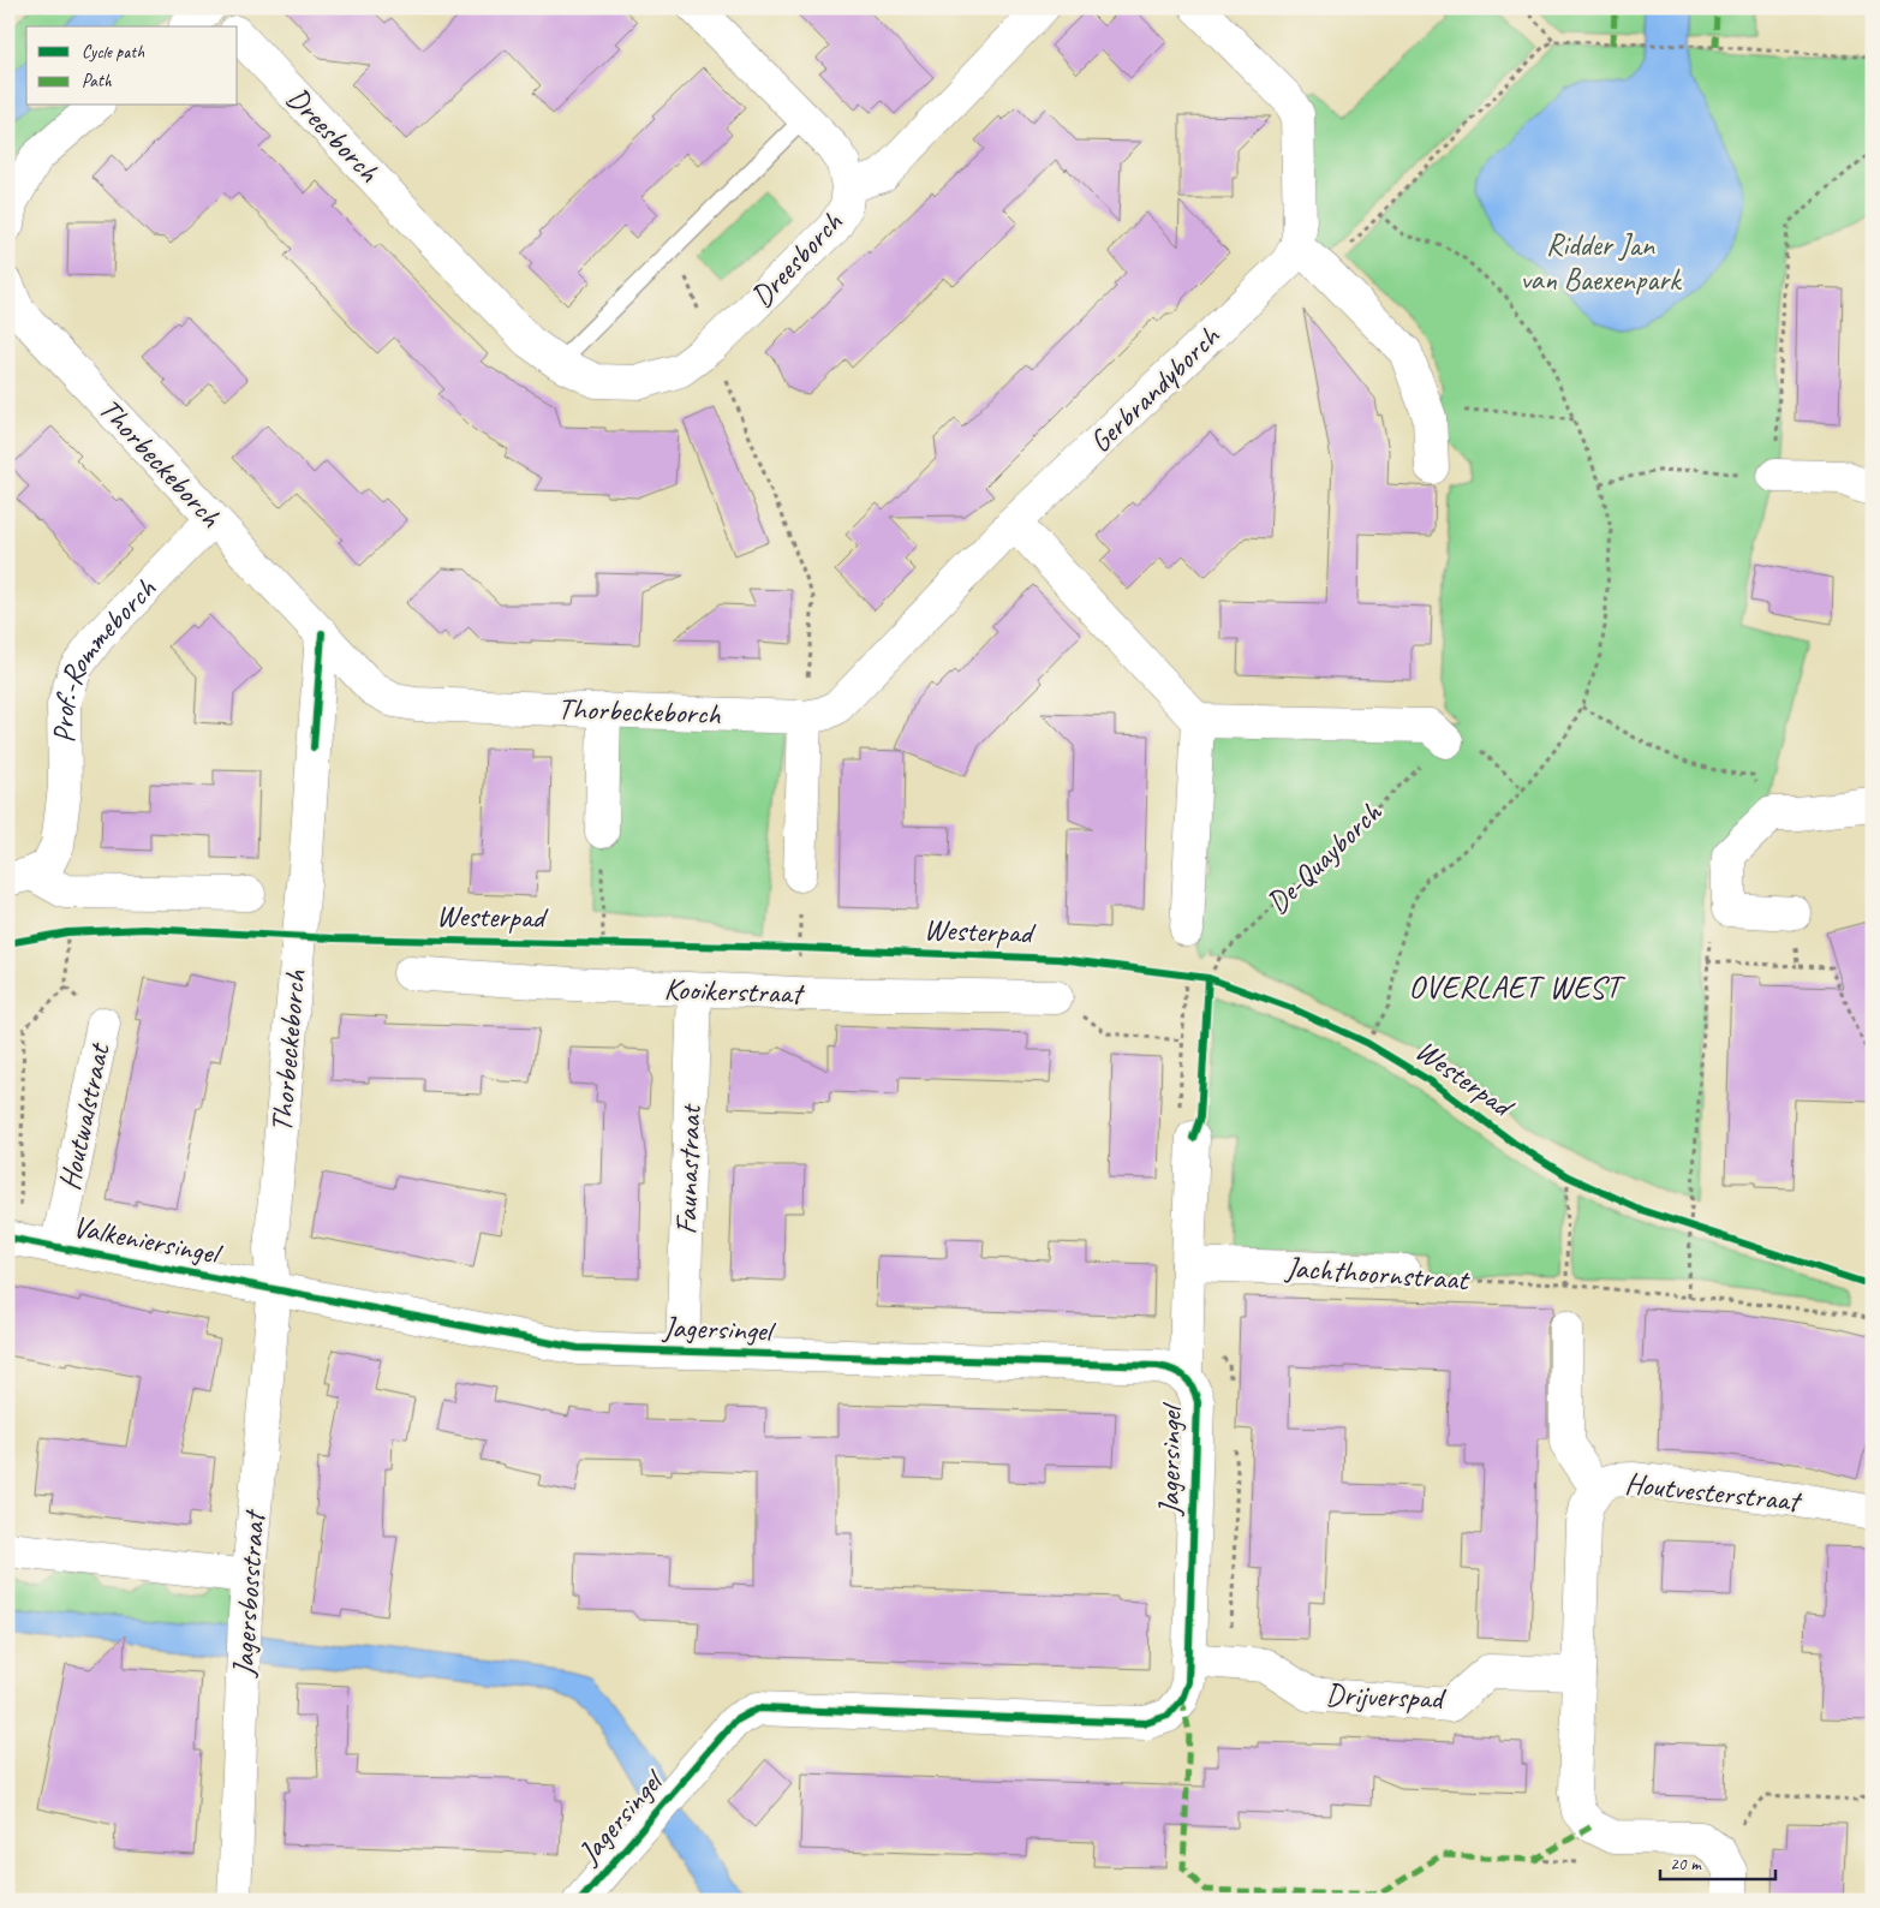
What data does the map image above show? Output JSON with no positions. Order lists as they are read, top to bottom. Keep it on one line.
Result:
{"streets":{"street":["Dreesborch","Gerbrandyborch","Thorbeckeborch","Prof.-Rommeborch","Kooikerstraat","Houtwalstraat","Faunastraat","Valkeniersingel","Jachthoornstraat","Jagersingel","Houtvesterstraat","Jagersbosstraat","Drijverspad"],"path":["De-Quayborch"],"cycle path":["Westerpad"]},"crossings":[["Gerbrandyborch","Thorbeckeborch"],["Thorbeckeborch","Prof.-Rommeborch"],["Thorbeckeborch","Valkeniersingel"],["Thorbeckeborch","Jagersingel"],["Thorbeckeborch","Jagersbosstraat"],["Kooikerstraat","Faunastraat"],["Houtwalstraat","Valkeniersingel"],["Faunastraat","Jagersingel"],["Valkeniersingel","Jagersingel"],["Valkeniersingel","Jagersbosstraat"],["Jagersingel","Jagersbosstraat"],["Jagersingel","Drijverspad"],["Houtvesterstraat","Drijverspad"]],"districts":["OVERLAET WEST"],"parks":["Ridder Jan van Baexenpark"],"legend":["Cycle path","Path"],"scale_bar":"20 m"}
